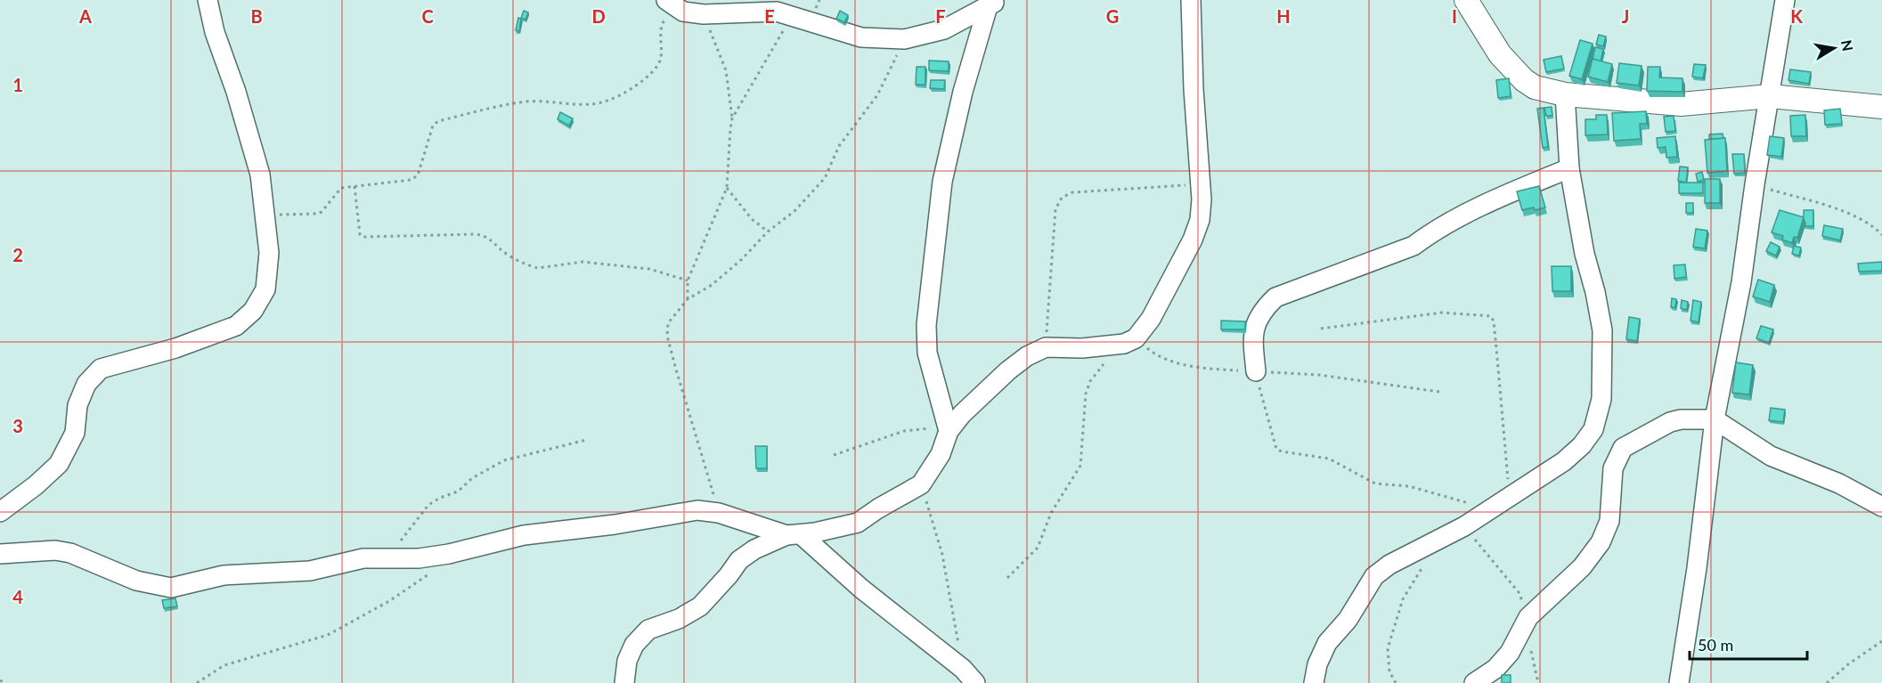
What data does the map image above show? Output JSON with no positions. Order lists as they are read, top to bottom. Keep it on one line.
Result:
{"scale_bar":"50 m","north":"right","grid":{"columns":["A","B","C","D","E","F","G","H","I","J","K"],"rows":["1","2","3","4"]}}
